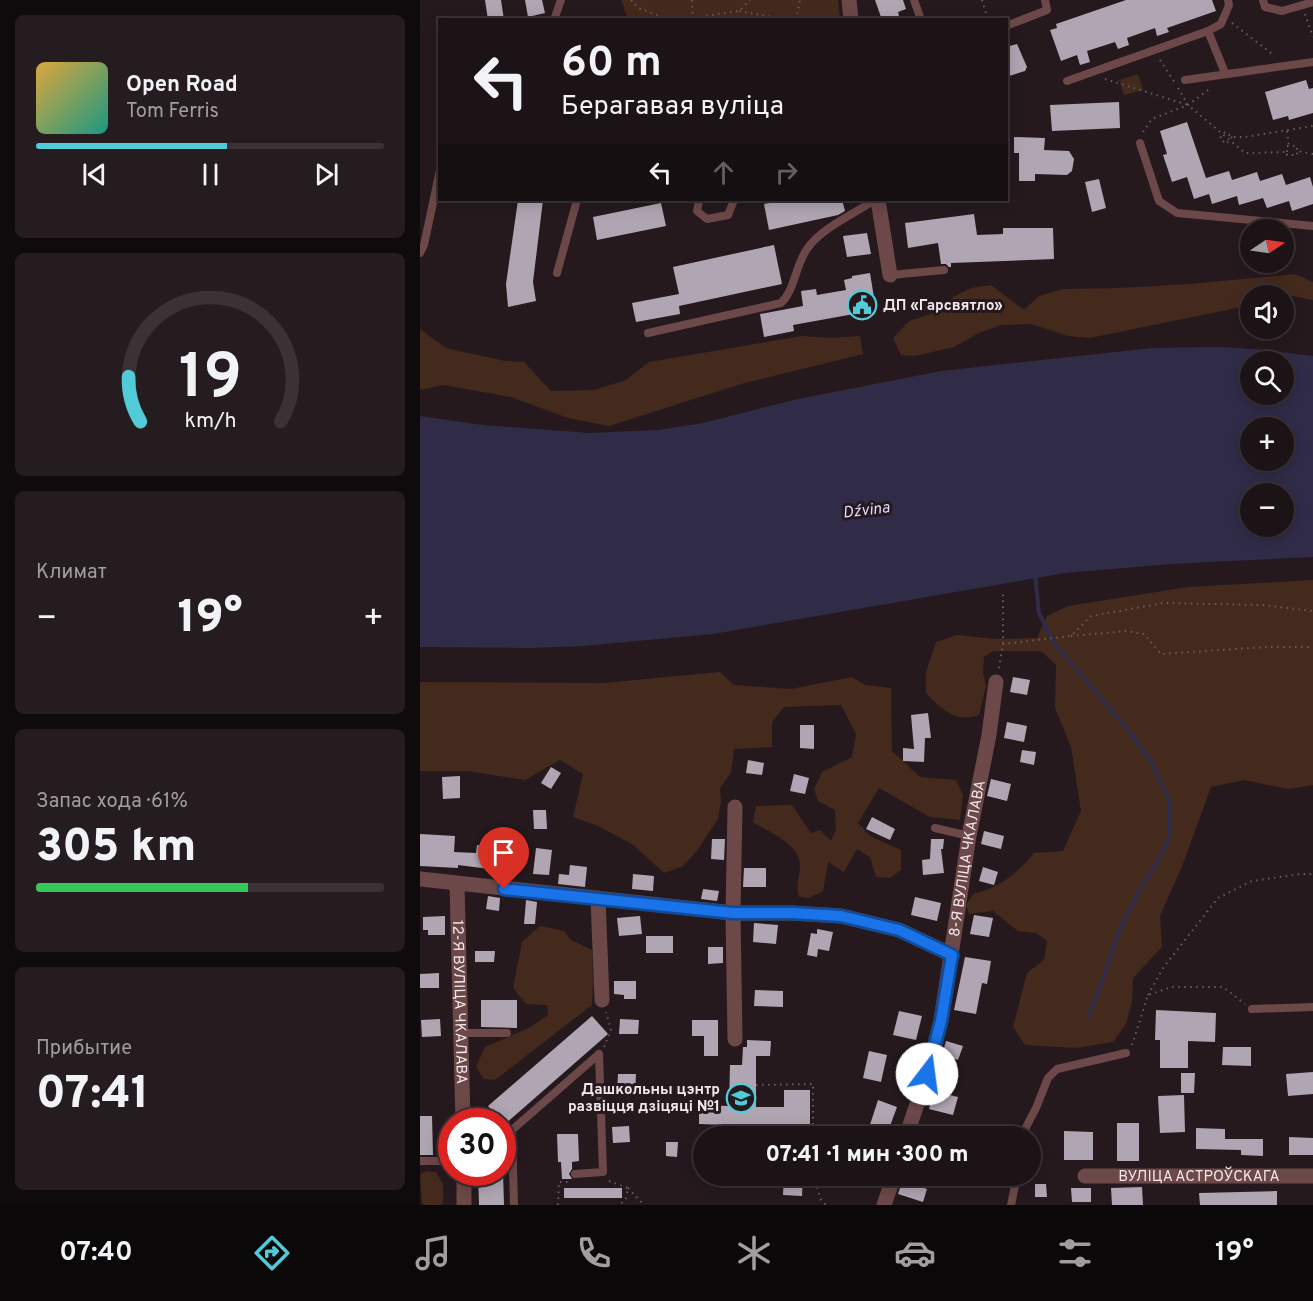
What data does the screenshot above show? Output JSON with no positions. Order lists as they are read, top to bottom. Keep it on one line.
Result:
{"streets":{"street":["8-Я ВУЛІЦА ЧКАЛАВА","12-Я ВУЛІЦА ЧКАЛАВА","ВУЛІЦА АСТРОЎСКАГА"]},"water":["Dźvina"],"places":{"public building":["ДП «Гарсвятло»"],"school or university":["Дашкольны цэнтр развіцця дзіцяці №1"]},"north":"right","page":{"turn":["60 m","Берагавая вуліца"],"song":["Open Road","Tom Ferris"],"map_buttons":["+","−"],"tile":["Климат",["Запас хода · 61%","305 km"],["Прибытие","07:41"]],"heat":["−","19°","+"],"limit":"30","trip":"07:41 · 1 мин · 300 m","tabs":["07:40","19°"],"gauge":["19","km/h"]}}
